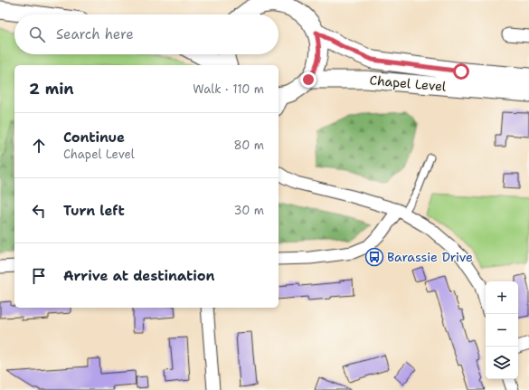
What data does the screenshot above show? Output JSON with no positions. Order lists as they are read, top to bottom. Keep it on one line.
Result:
{"streets":{"main road":["Chapel Level"]},"places":{"bus stop":["Barassie Drive"]},"page":{"search":"Search here","heading":["2 min","Walk · 110 m"],"list":[["Continue","Chapel Level","80 m"],["Turn left","30 m"],"Arrive at destination"],"map_buttons":["+","−"]}}
